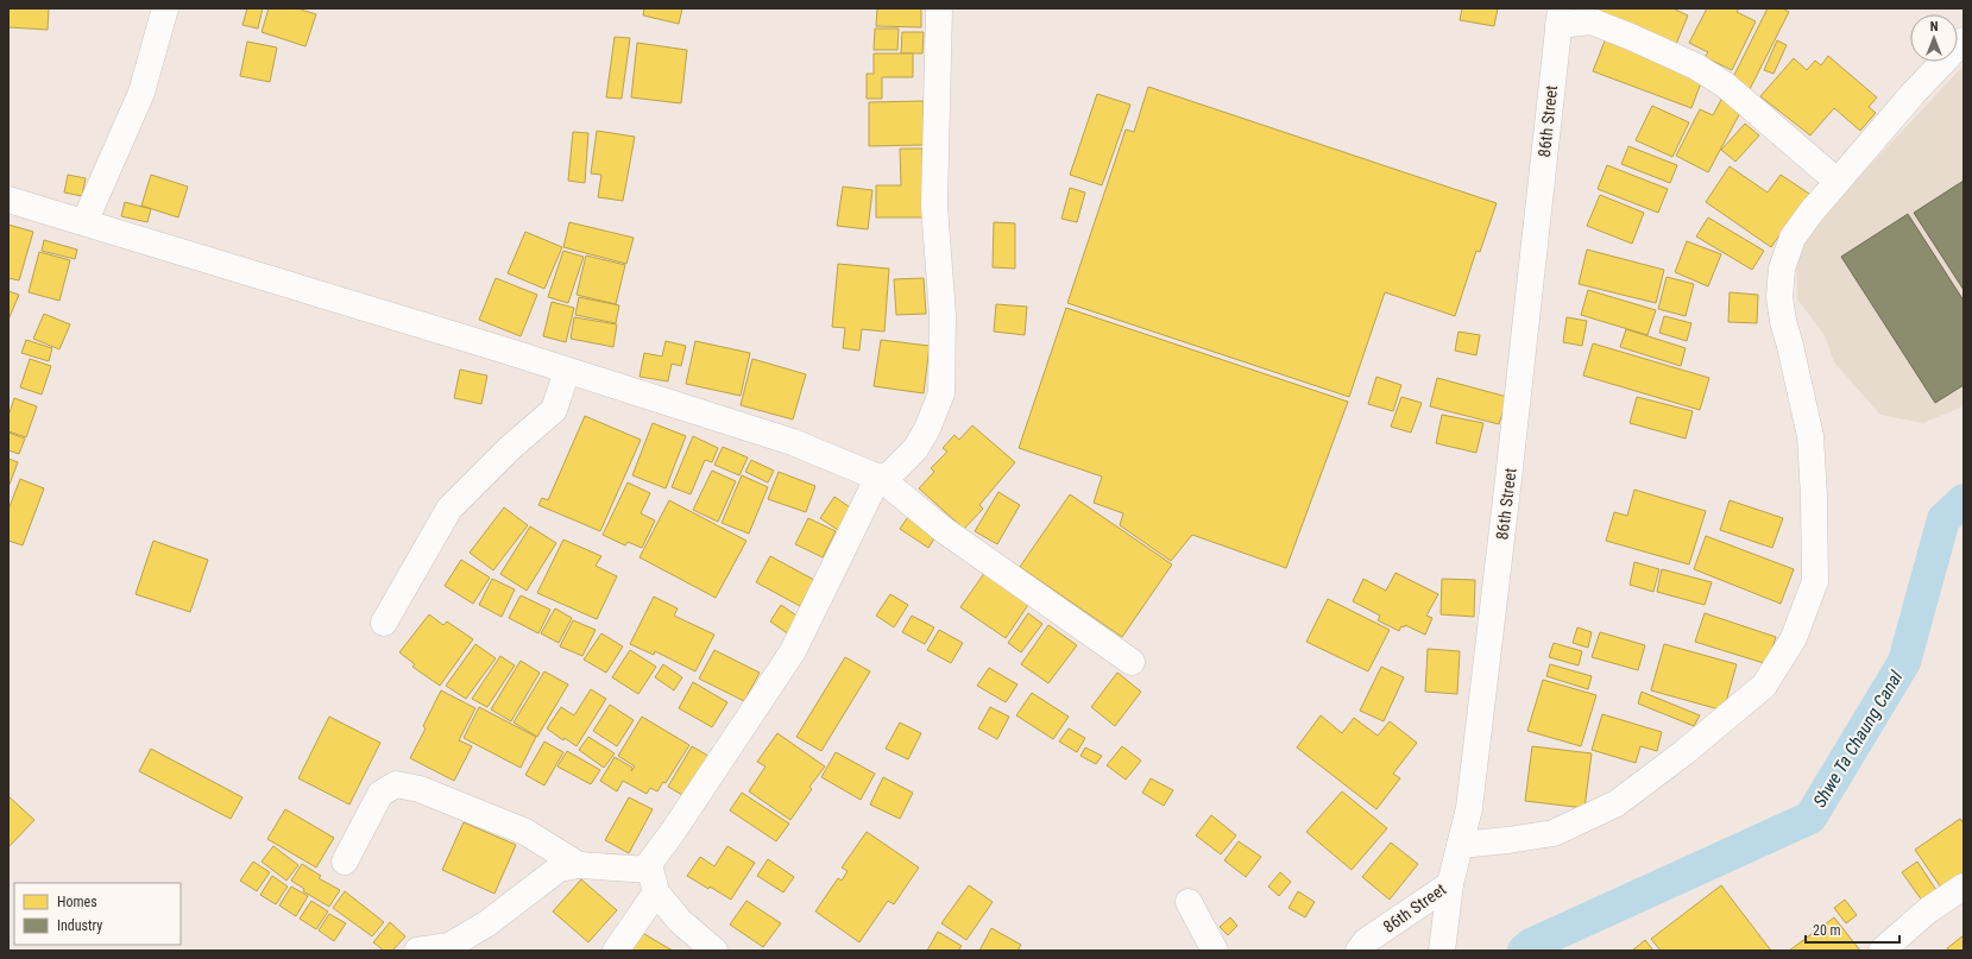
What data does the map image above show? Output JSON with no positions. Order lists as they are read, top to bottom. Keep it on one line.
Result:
{"streets":{"street":["86th Street"]},"water":["Shwe Ta Chaung Canal"],"legend":["Homes","Industry"],"scale_bar":"20 m","north":"top"}
